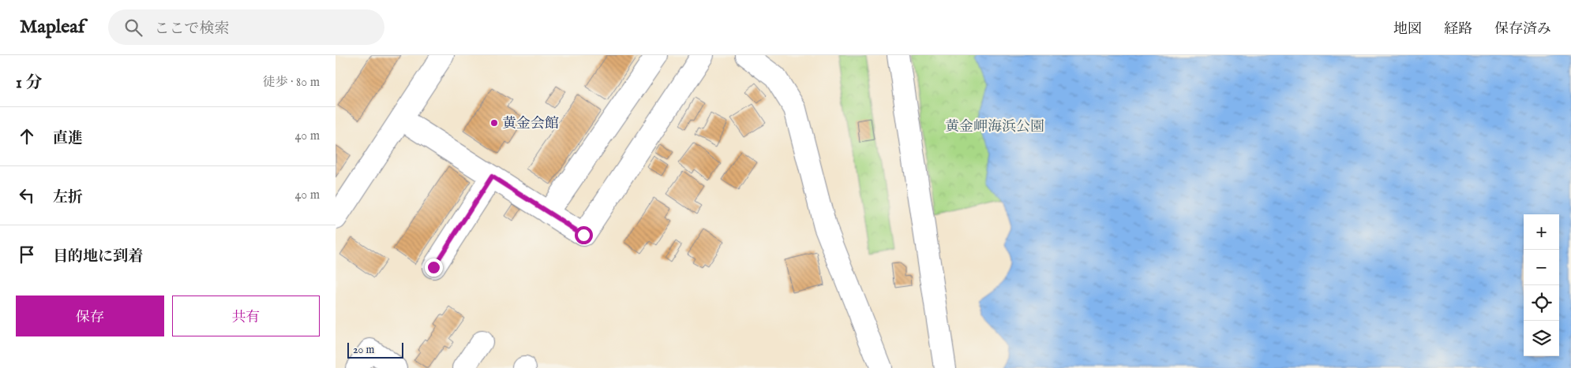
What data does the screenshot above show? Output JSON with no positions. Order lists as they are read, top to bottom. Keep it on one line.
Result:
{"parks":["黄金岬海浜公園"],"places":["黄金会館"],"scale_bar":"20 m","page":{"header":"Mapleaf","search":"ここで検索","nav":["地図","経路","保存済み"],"heading":["1 分","徒歩 · 80 m"],"list":[["直進","40 m"],["左折","40 m"],"目的地に到着"],"map_buttons":["+","−"],"buttons":["保存","共有"],"scale":"20 m"}}
